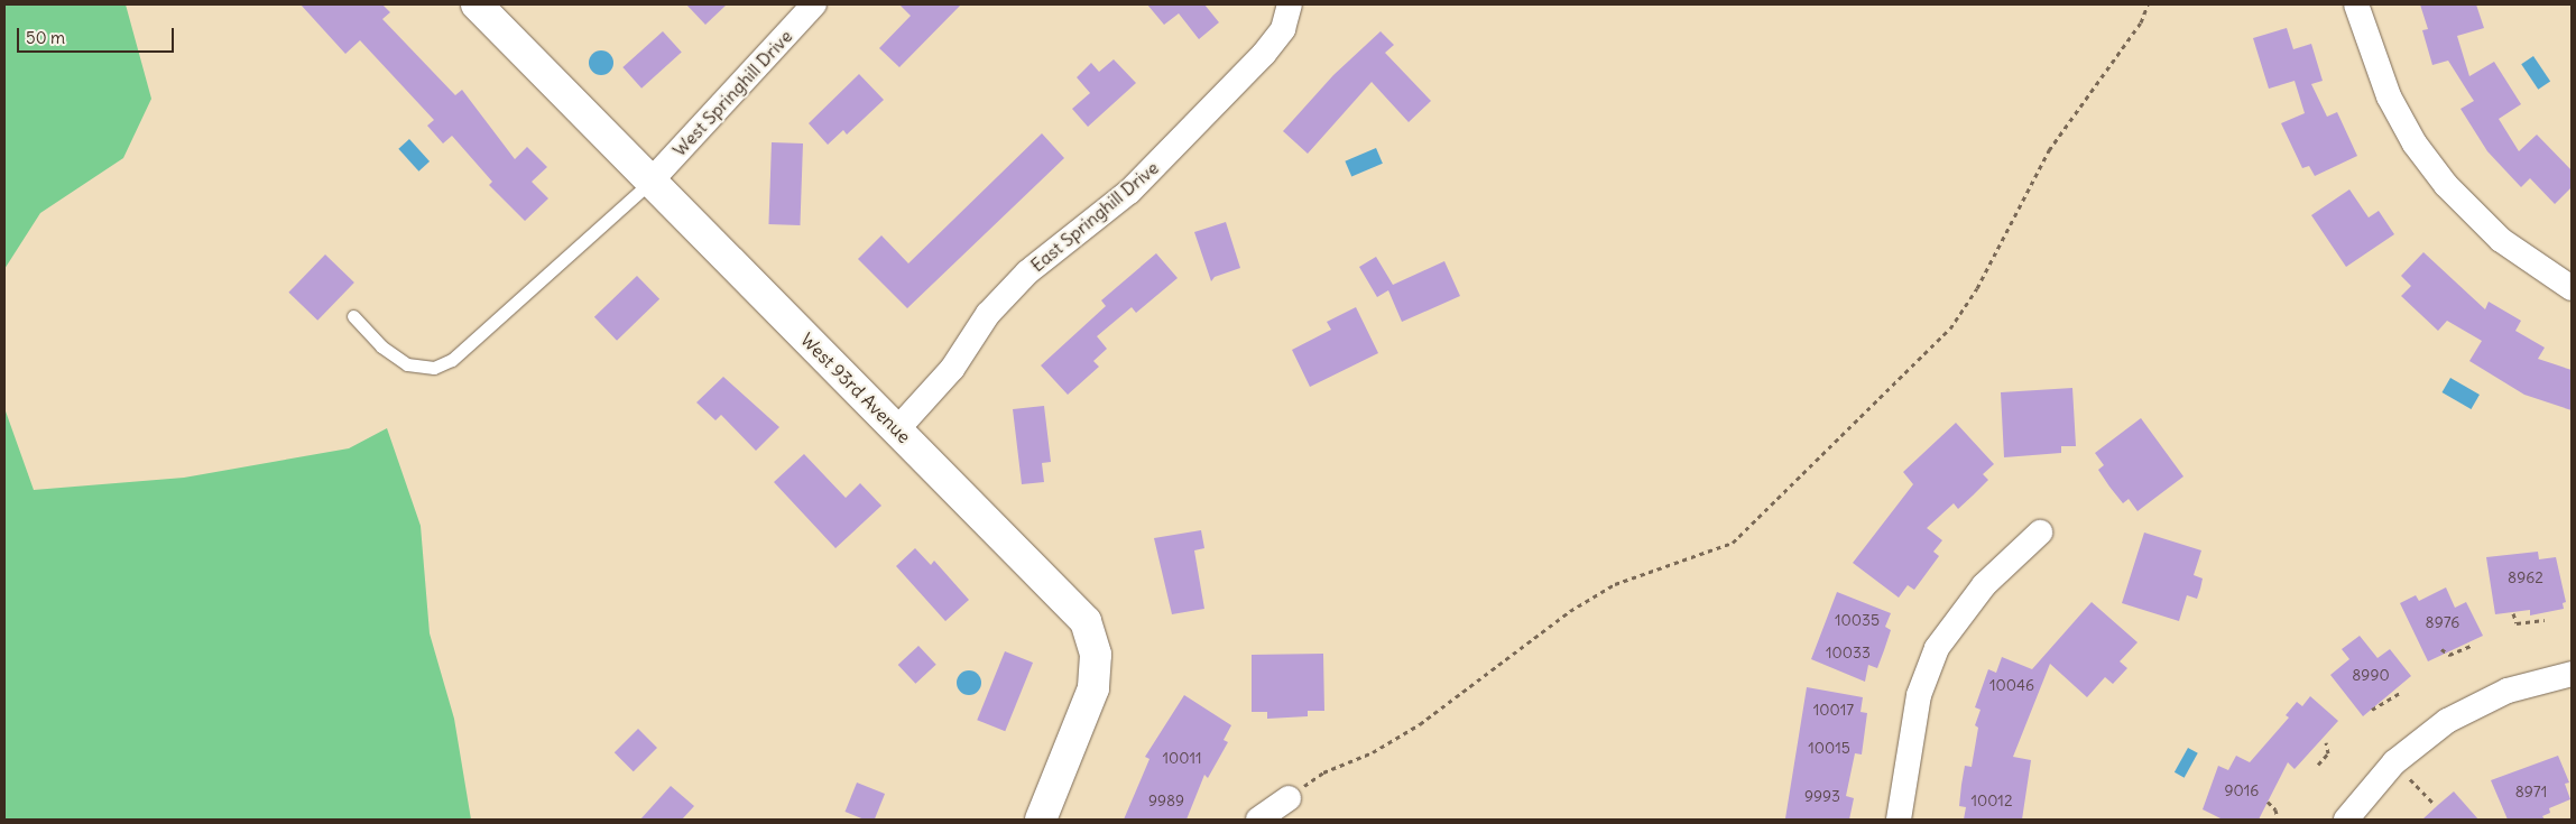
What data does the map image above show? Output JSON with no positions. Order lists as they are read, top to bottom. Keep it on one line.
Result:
{"streets":{"street":["West Springhill Drive","East Springhill Drive","West 93rd Avenue"]},"crossings":[["West Springhill Drive","West 93rd Avenue"],["East Springhill Drive","West 93rd Avenue"]],"house_numbers":["8962","10035","8976","10033","8990","10046","10017","10015","10011","9016","8971","9993","9989","10012"],"scale_bar":"50 m"}
